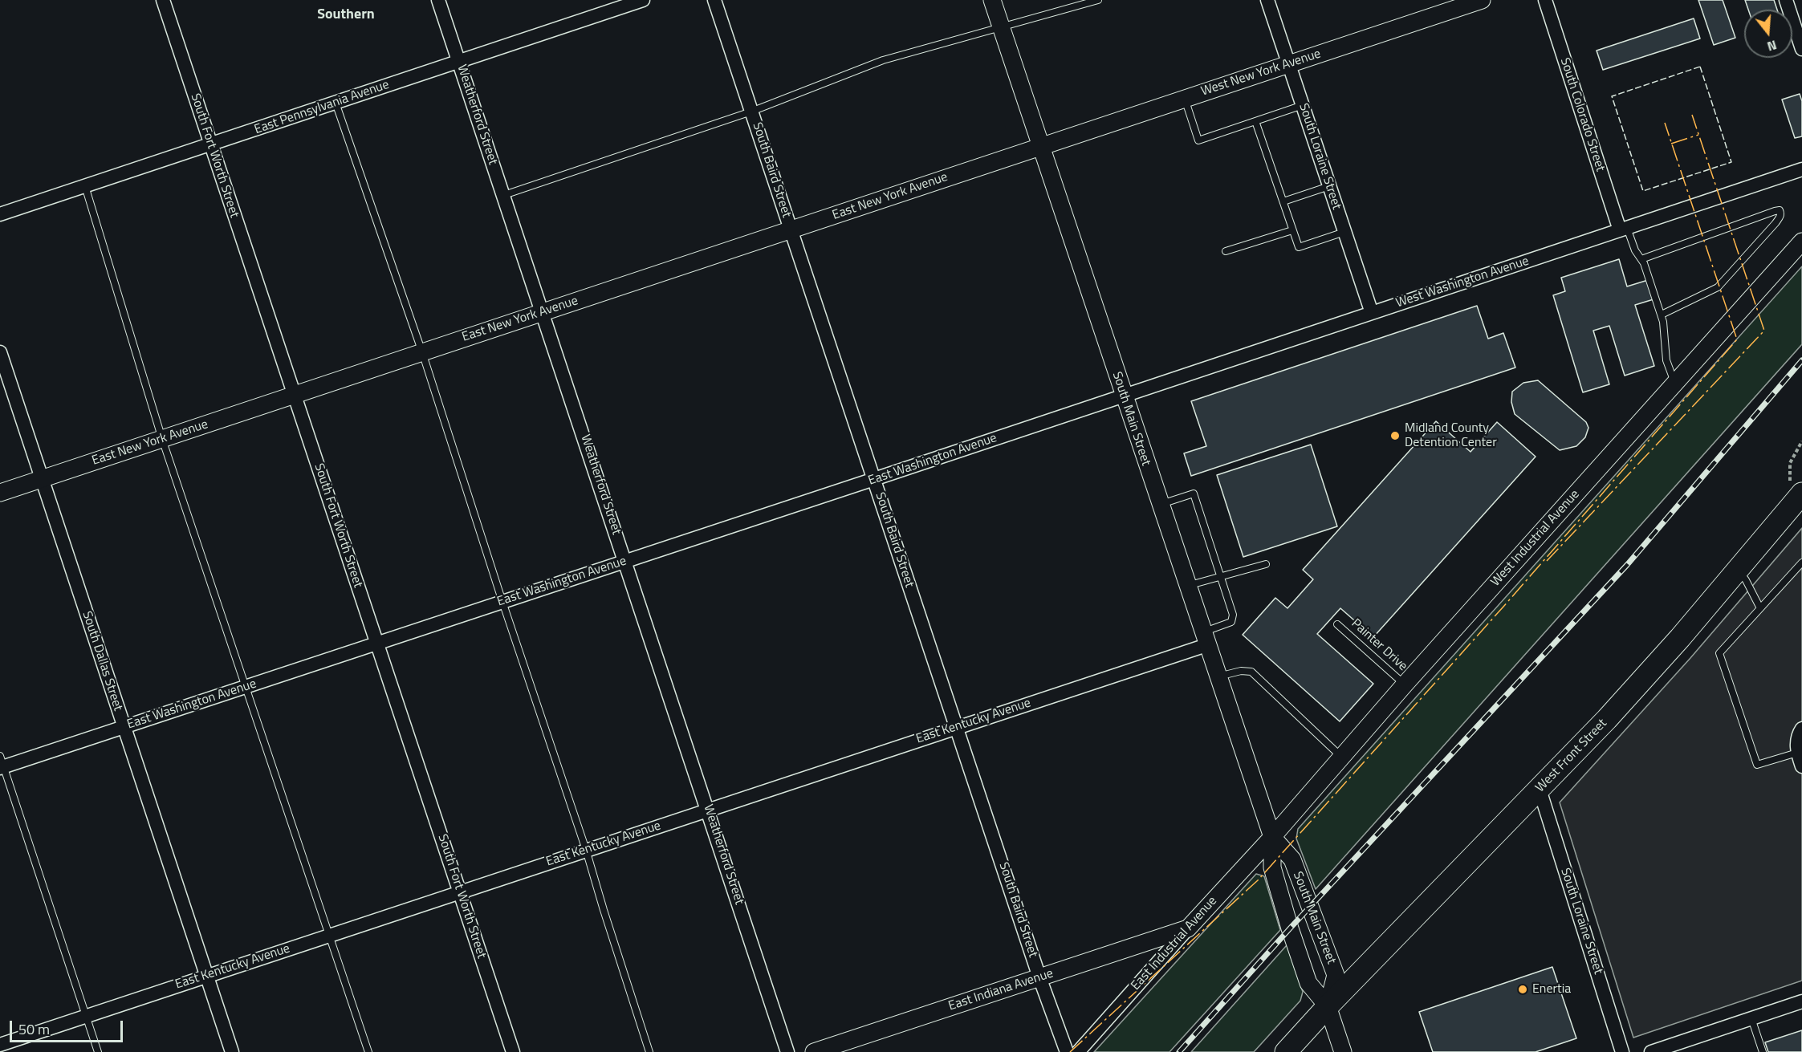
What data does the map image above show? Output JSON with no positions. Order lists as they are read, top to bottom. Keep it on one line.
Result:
{"streets":{"main road":["West Front Street"],"street":["West New York Avenue","East Pennsylvania Avenue","Weatherford Street","South Colorado Street","South Fort Worth Street","South Loraine Street","South Baird Street","East New York Avenue","West Washington Avenue","South Main Street","East Washington Avenue","West Industrial Avenue","South Dallas Street","East Kentucky Avenue","East Industrial Avenue","East Indiana Avenue"],"lane":["Painter Drive"]},"crossings":[["West New York Avenue","South Loraine Street"],["West New York Avenue","East New York Avenue"],["West New York Avenue","South Main Street"],["East Pennsylvania Avenue","Weatherford Street"],["East Pennsylvania Avenue","South Fort Worth Street"],["Weatherford Street","East New York Avenue"],["Weatherford Street","East Washington Avenue"],["Weatherford Street","East Kentucky Avenue"],["South Colorado Street","West Washington Avenue"],["South Fort Worth Street","East New York Avenue"],["South Fort Worth Street","East Washington Avenue"],["South Fort Worth Street","East Kentucky Avenue"],["South Loraine Street","West Washington Avenue"],["South Loraine Street","West Front Street"],["South Baird Street","East New York Avenue"],["South Baird Street","East Washington Avenue"],["South Baird Street","East Kentucky Avenue"],["South Baird Street","East Indiana Avenue"],["East New York Avenue","South Main Street"],["East New York Avenue","South Dallas Street"],["West Washington Avenue","South Main Street"],["West Washington Avenue","East Washington Avenue"],["South Main Street","East Washington Avenue"],["South Main Street","West Industrial Avenue"],["South Main Street","East Kentucky Avenue"],["South Main Street","West Front Street"],["South Main Street","East Industrial Avenue"],["East Washington Avenue","South Dallas Street"],["West Industrial Avenue","Painter Drive"],["West Industrial Avenue","East Industrial Avenue"],["South Dallas Street","East Kentucky Avenue"],["East Industrial Avenue","East Indiana Avenue"]],"districts":["Southern"],"places":["Midland County Detention Center","Enertia"],"scale_bar":"50 m","north":"bottom"}
